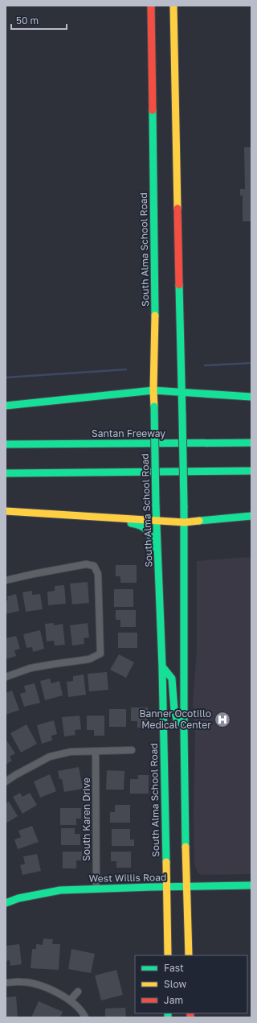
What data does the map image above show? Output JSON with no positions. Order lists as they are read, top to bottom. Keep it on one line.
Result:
{"streets":{"main road":["South Alma School Road","Santan Freeway","West Willis Road"],"street":["South Karen Drive"]},"crossings":[["South Alma School Road","West Willis Road"],["South Karen Drive","West Willis Road"]],"places":{"hospital":["Banner Ocotillo Medical Center"]},"legend":["Fast","Slow","Jam"],"scale_bar":"50 m"}
